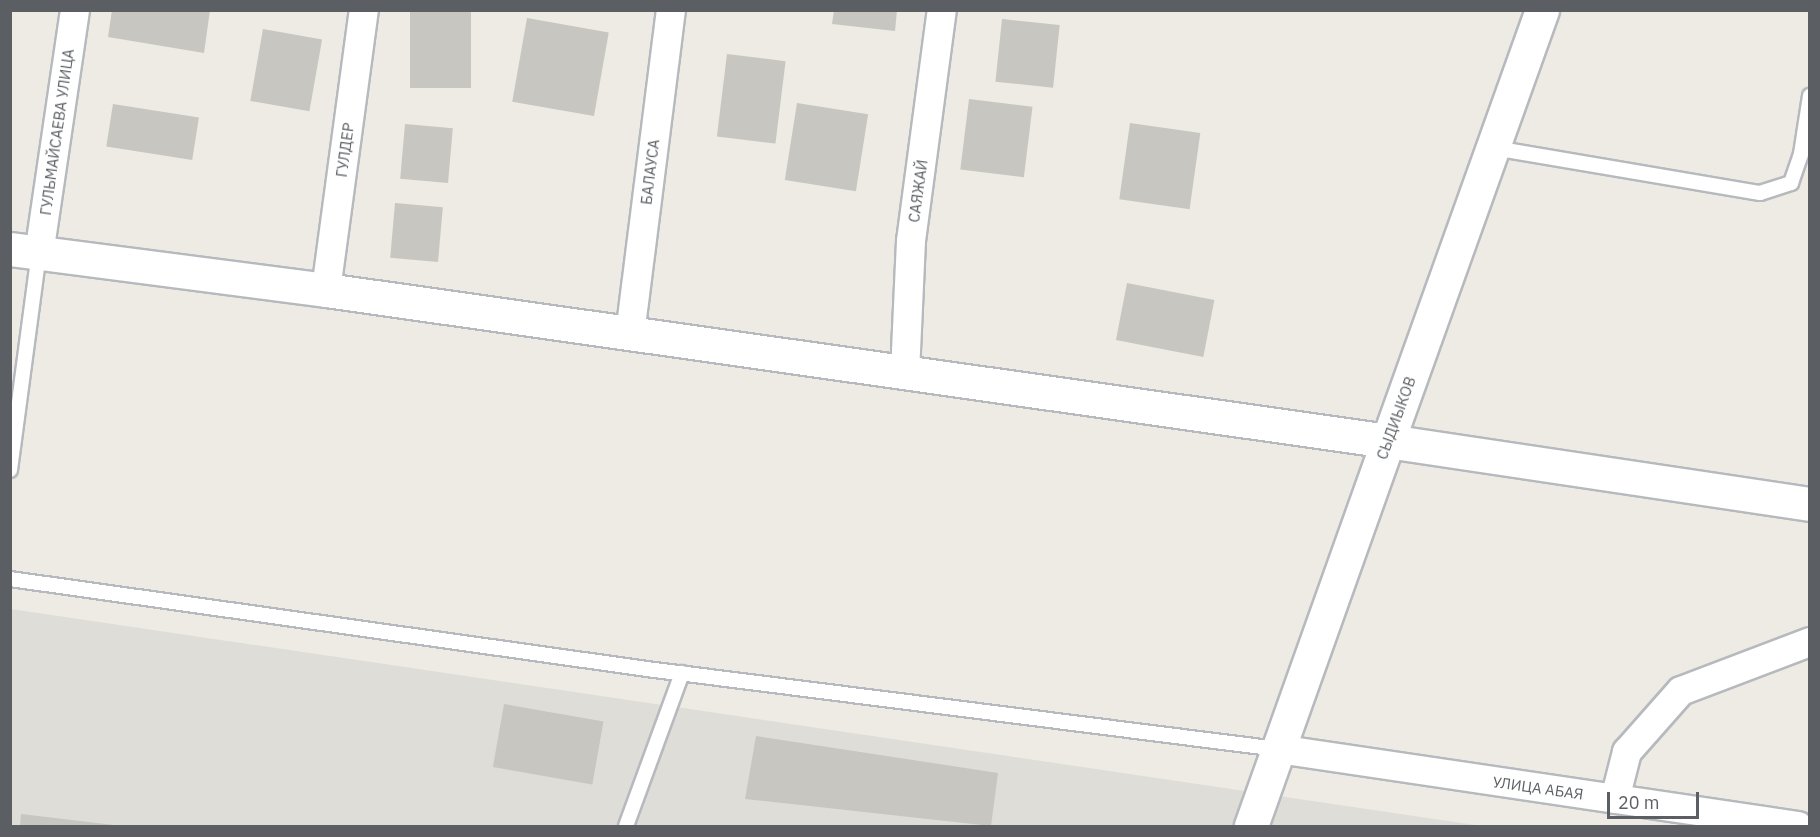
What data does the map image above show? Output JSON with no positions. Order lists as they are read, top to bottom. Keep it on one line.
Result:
{"streets":{"main road":["СЫДИЫКОВ"],"street":["ГУЛЬМАЙСАЕВА УЛИЦА","ГУЛДЕР","БАЛАУСА","САЯЖАЙ","УЛИЦА АБАЯ"]},"crossings":[["СЫДИЫКОВ","УЛИЦА АБАЯ"]],"scale_bar":"20 m"}
